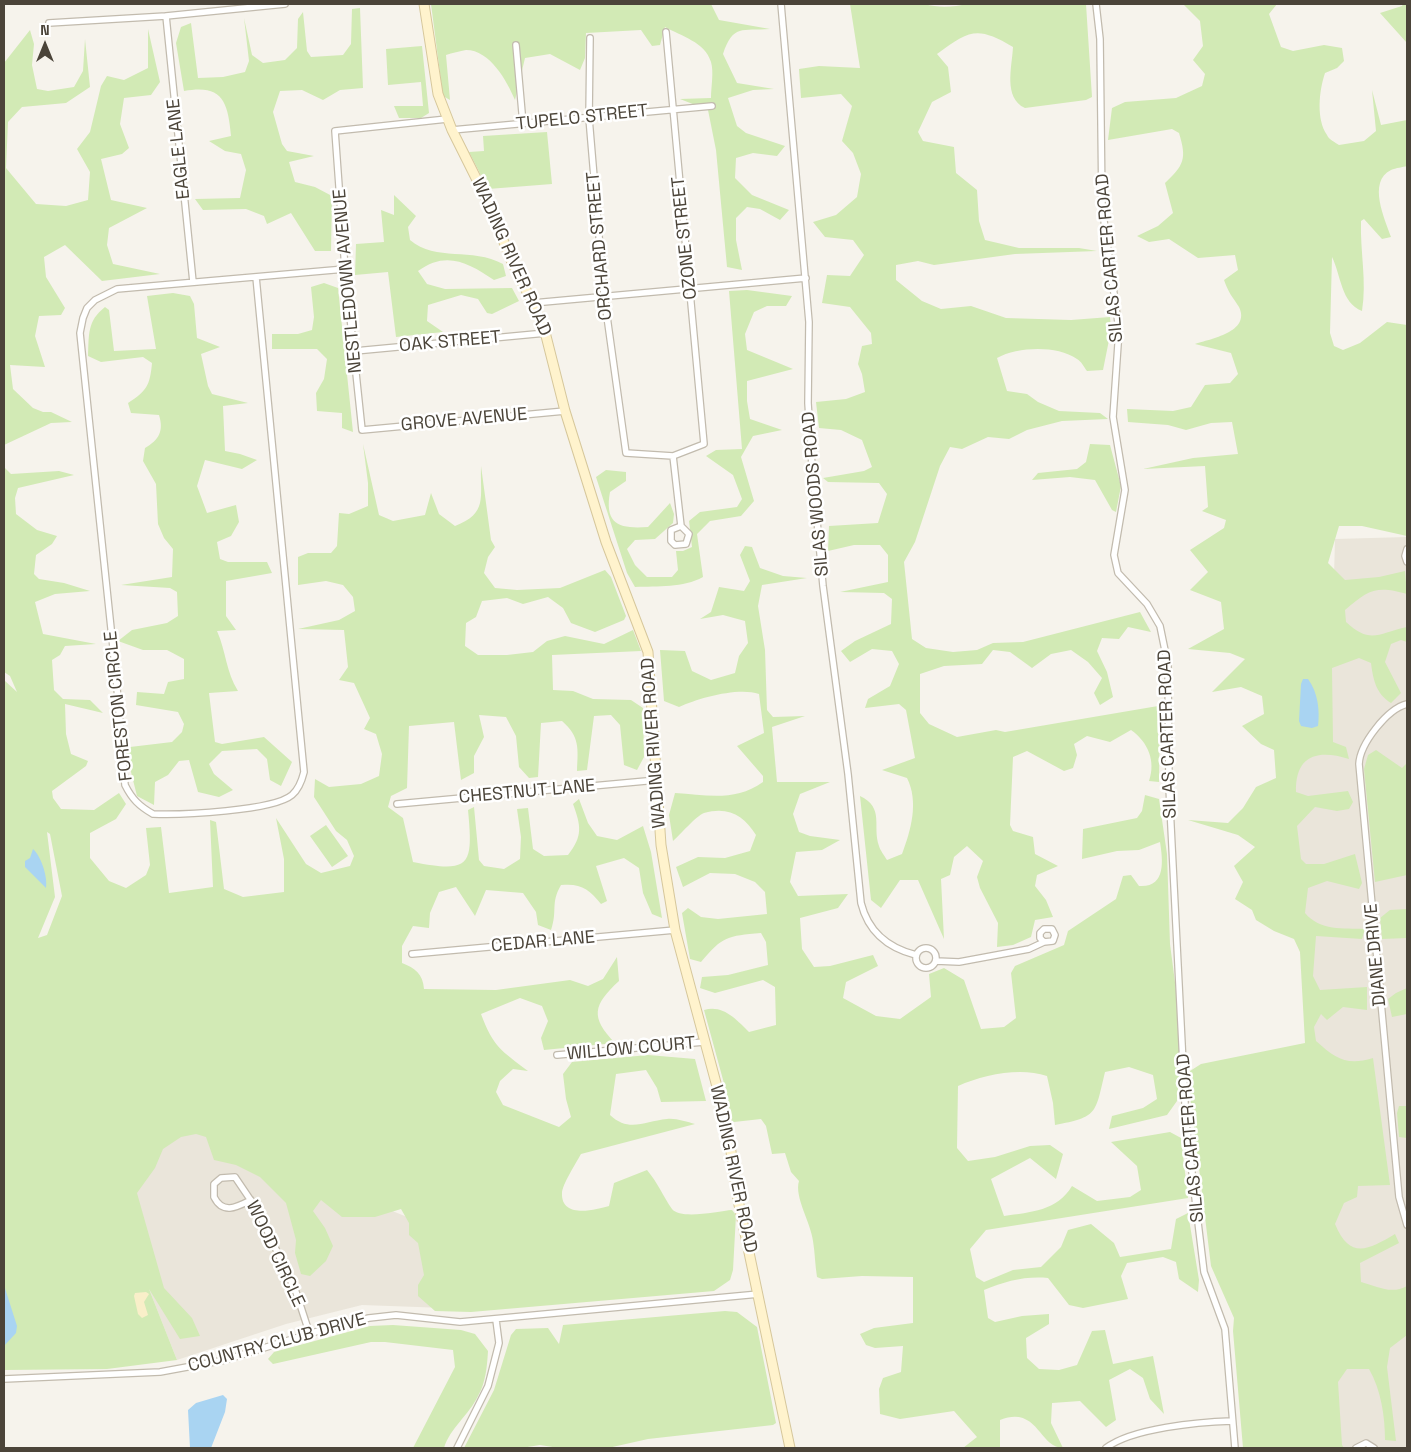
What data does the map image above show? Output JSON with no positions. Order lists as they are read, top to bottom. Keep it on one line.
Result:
{"streets":{"main road":["WADING RIVER ROAD"],"street":["TUPELO STREET","EAGLE LANE","OZONE STREET","ORCHARD STREET","SILAS CARTER ROAD","NESTLEDOWN AVENUE","OAK STREET","GROVE AVENUE","SILAS WOODS ROAD","FORESTON CIRCLE","CHESTNUT LANE","CEDAR LANE","DIANE DRIVE","WILLOW COURT","WOOD CIRCLE","COUNTRY CLUB DRIVE"]},"crossings":[["TUPELO STREET","OZONE STREET"],["TUPELO STREET","ORCHARD STREET"],["TUPELO STREET","WADING RIVER ROAD"],["EAGLE LANE","FORESTON CIRCLE"],["OZONE STREET","ORCHARD STREET"],["WADING RIVER ROAD","NESTLEDOWN AVENUE"],["WADING RIVER ROAD","OAK STREET"],["WADING RIVER ROAD","GROVE AVENUE"],["WADING RIVER ROAD","CHESTNUT LANE"],["WADING RIVER ROAD","CEDAR LANE"],["WADING RIVER ROAD","WILLOW COURT"],["WADING RIVER ROAD","COUNTRY CLUB DRIVE"],["NESTLEDOWN AVENUE","OAK STREET"],["NESTLEDOWN AVENUE","GROVE AVENUE"],["NESTLEDOWN AVENUE","FORESTON CIRCLE"],["WOOD CIRCLE","COUNTRY CLUB DRIVE"]],"north":"top"}
